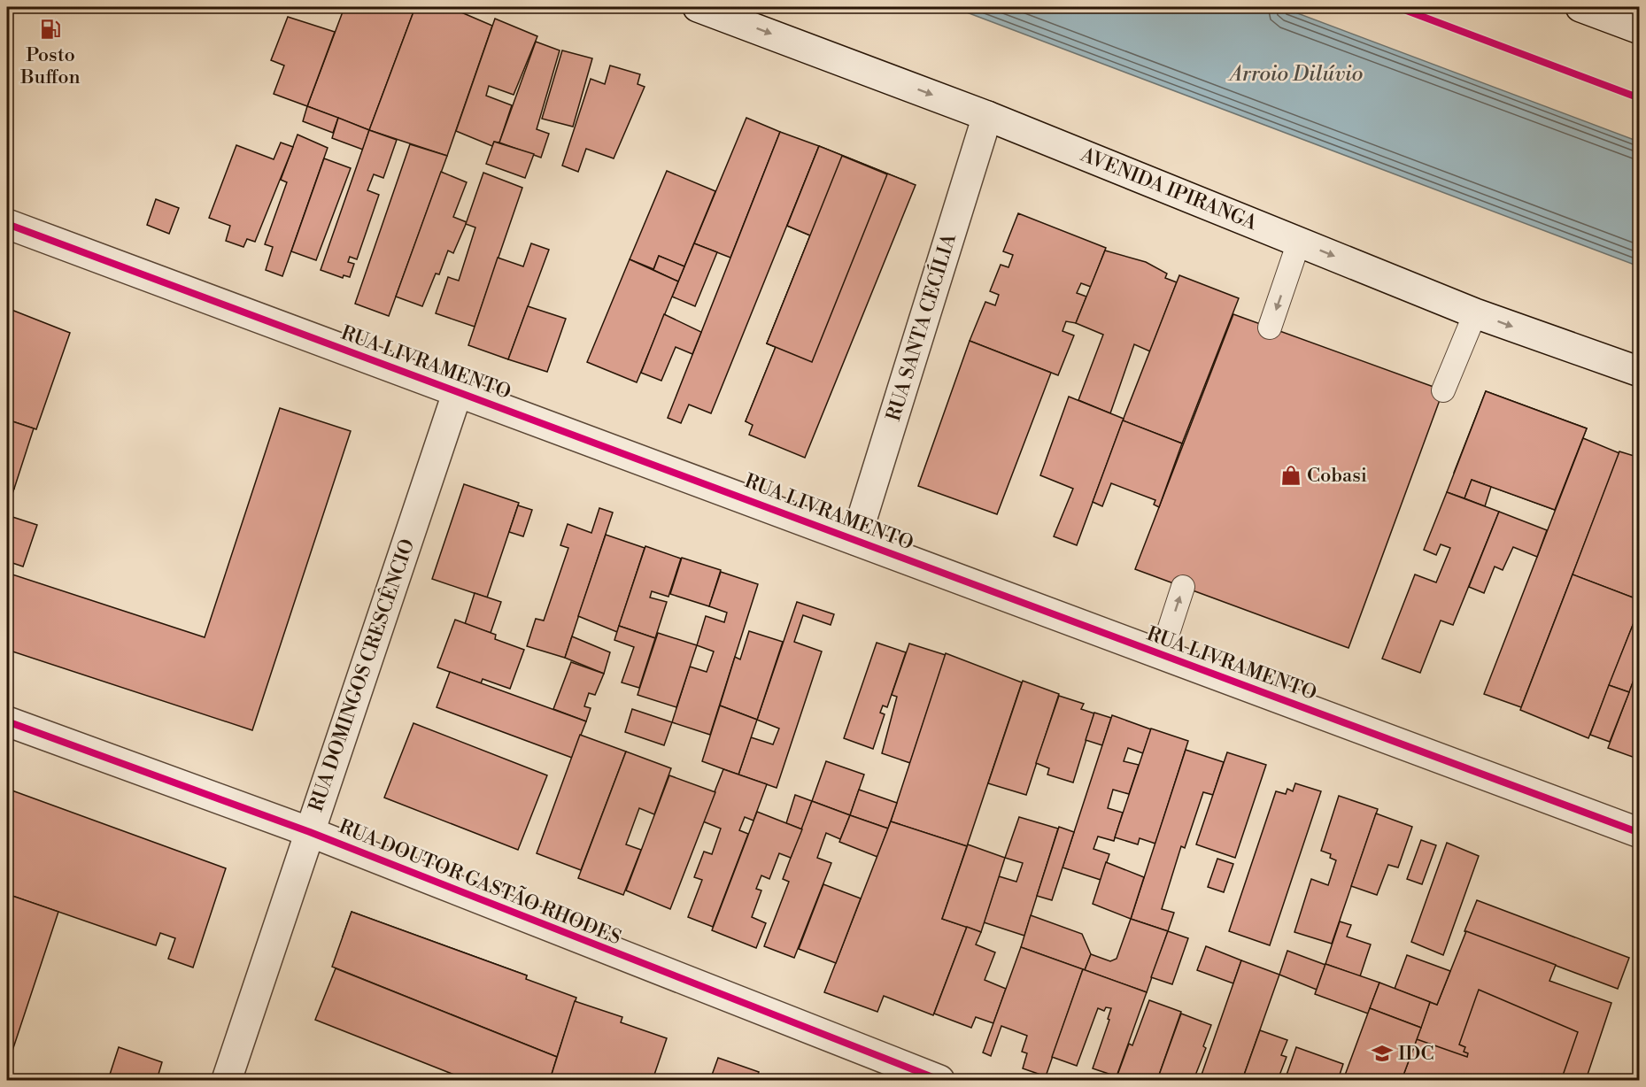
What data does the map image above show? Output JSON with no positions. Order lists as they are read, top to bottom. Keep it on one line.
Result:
{"streets":{"street":["AVENIDA IPIRANGA","RUA SANTA CECÍLIA","RUA LIVRAMENTO","RUA DOMINGOS CRESCÊNCIO","RUA DOUTOR GASTÃO RHODES"]},"crossings":[["AVENIDA IPIRANGA","RUA SANTA CECÍLIA"],["RUA SANTA CECÍLIA","RUA LIVRAMENTO"],["RUA LIVRAMENTO","RUA DOMINGOS CRESCÊNCIO"],["RUA DOMINGOS CRESCÊNCIO","RUA DOUTOR GASTÃO RHODES"]],"one_way":["AVENIDA IPIRANGA"],"water":["Arroio Dilúvio"],"places":{"fuel station":["Posto Buffon"],"shop":["Cobasi"],"school or university":["IDC"]}}
